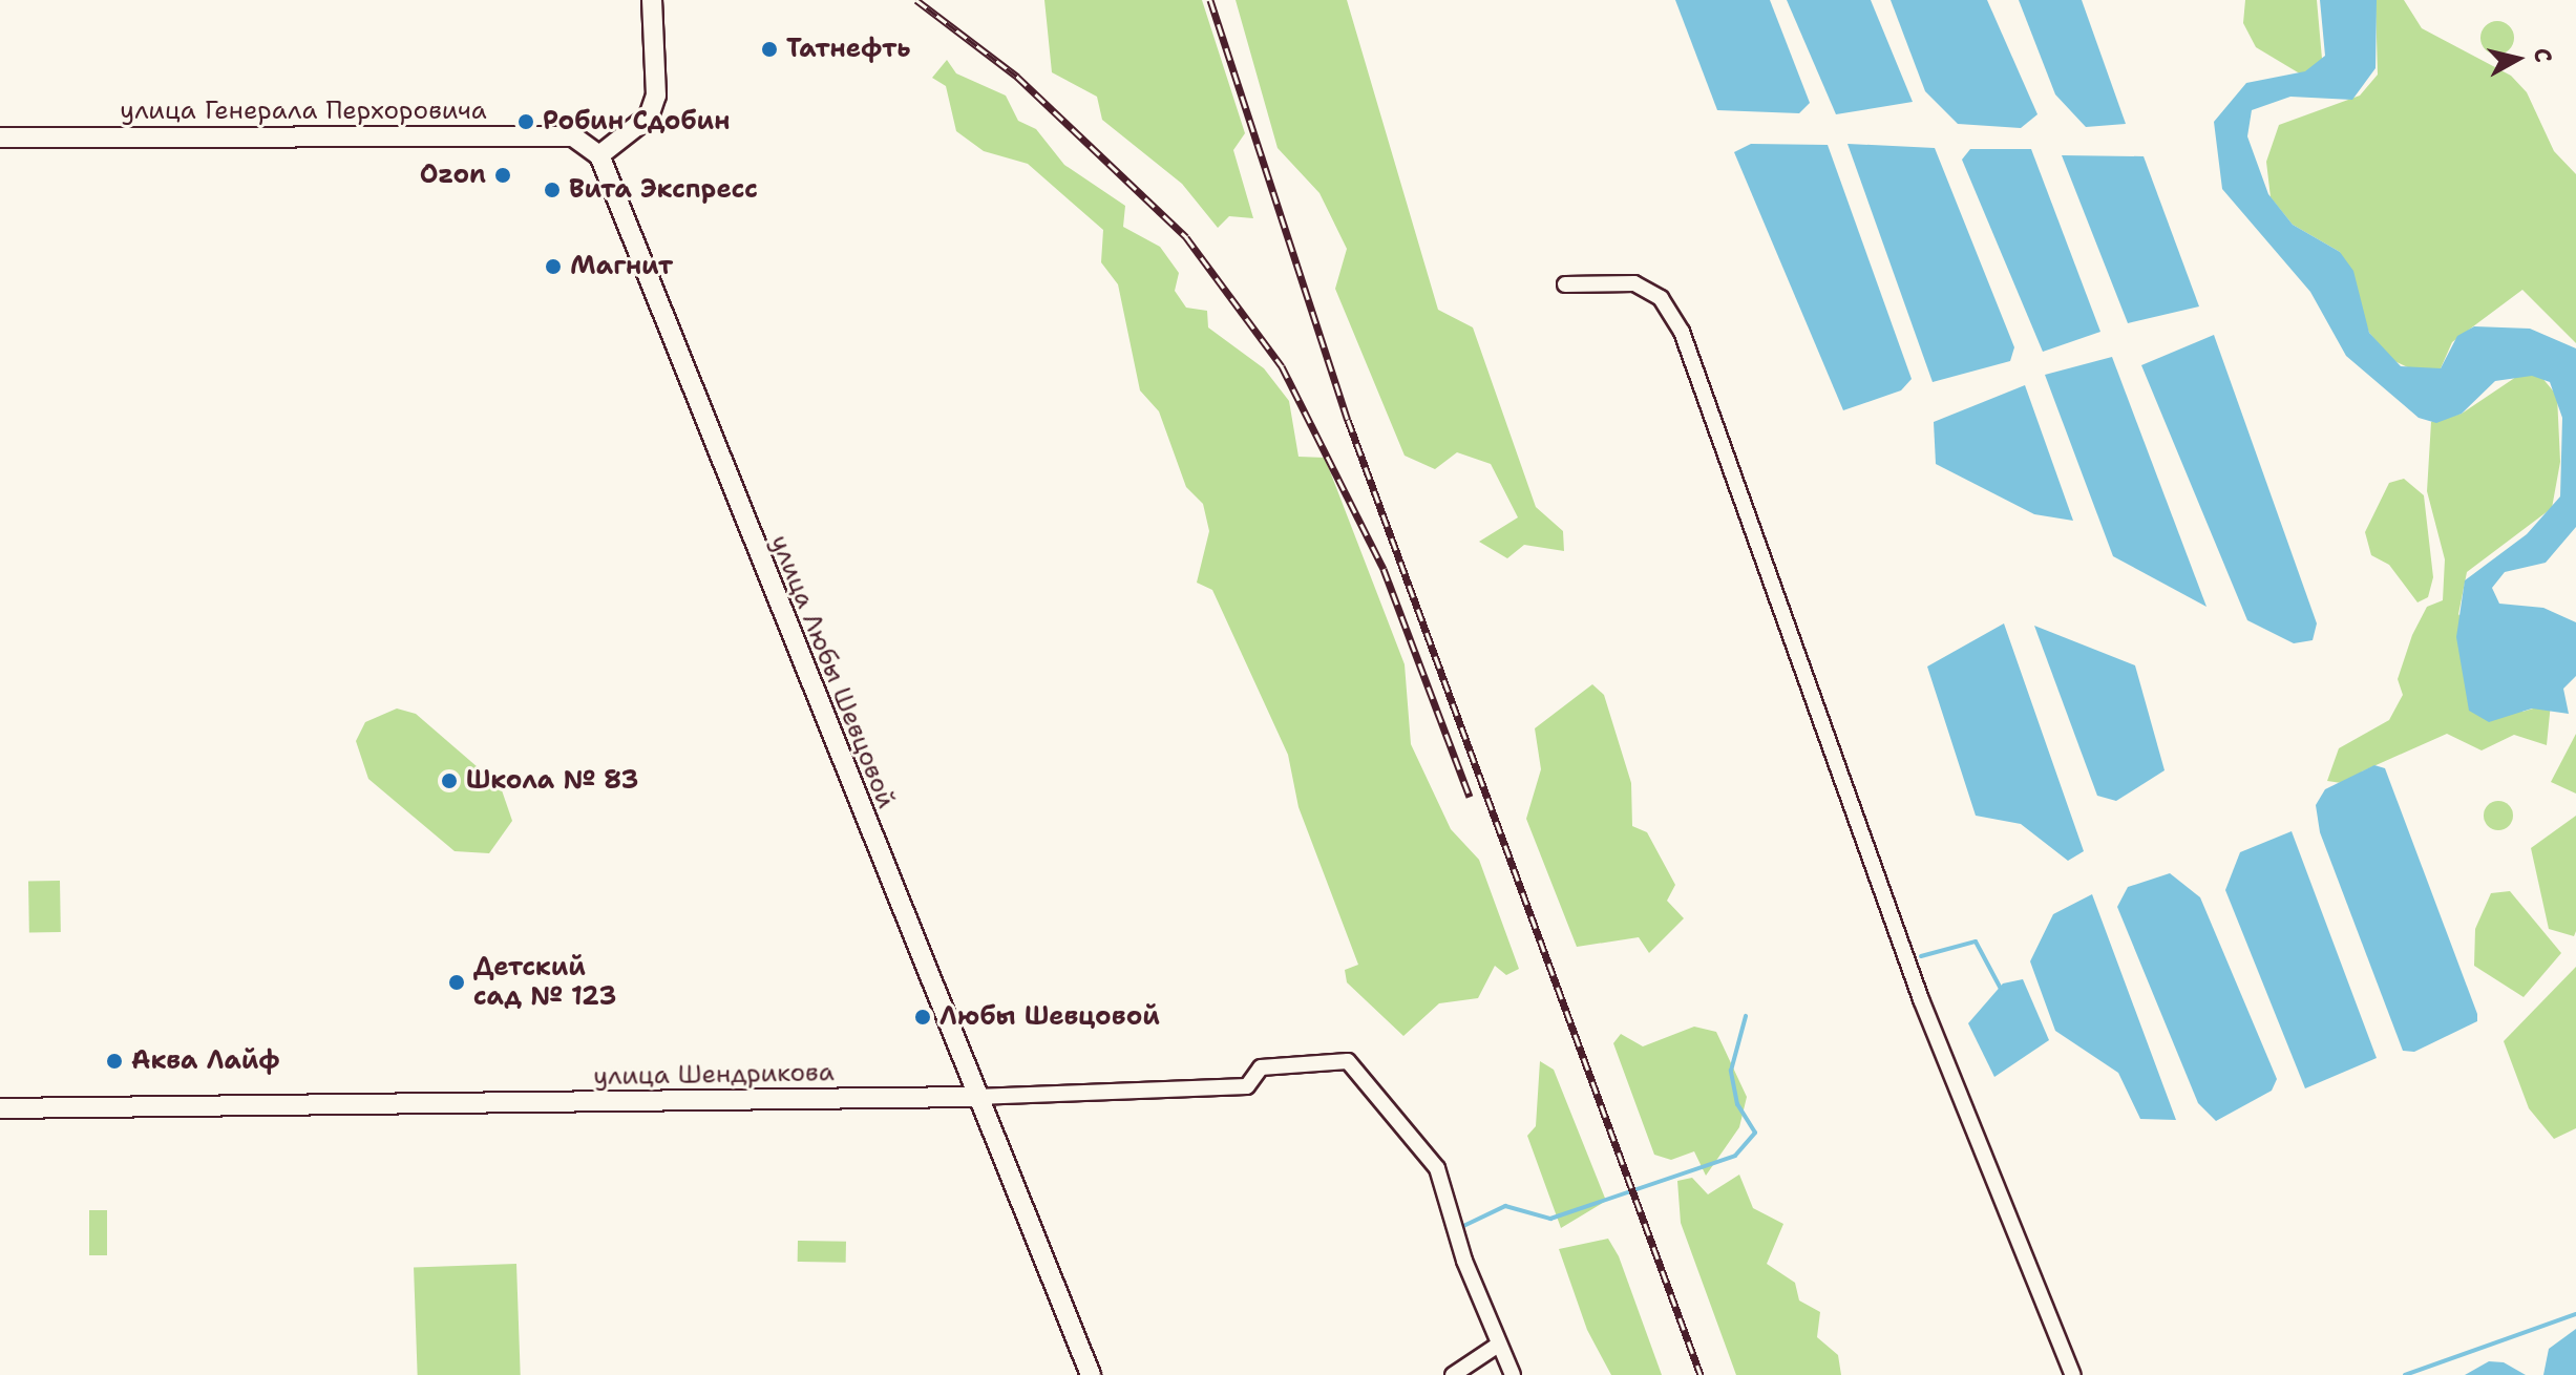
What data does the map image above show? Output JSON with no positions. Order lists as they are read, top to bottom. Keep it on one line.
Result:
{"streets":{"street":["улица Генерала Перхоровича","улица Любы Шевцовой","улица Шендрикова"]},"crossings":[["улица Генерала Перхоровича","улица Любы Шевцовой"],["улица Любы Шевцовой","улица Шендрикова"]],"places":["Татнефть","Робин Сдобин","Ozon","Вита Экспресс","Магнит","Школа № 83","Детский сад № 123","Любы Шевцовой","Аква Лайф"],"north":"right"}
